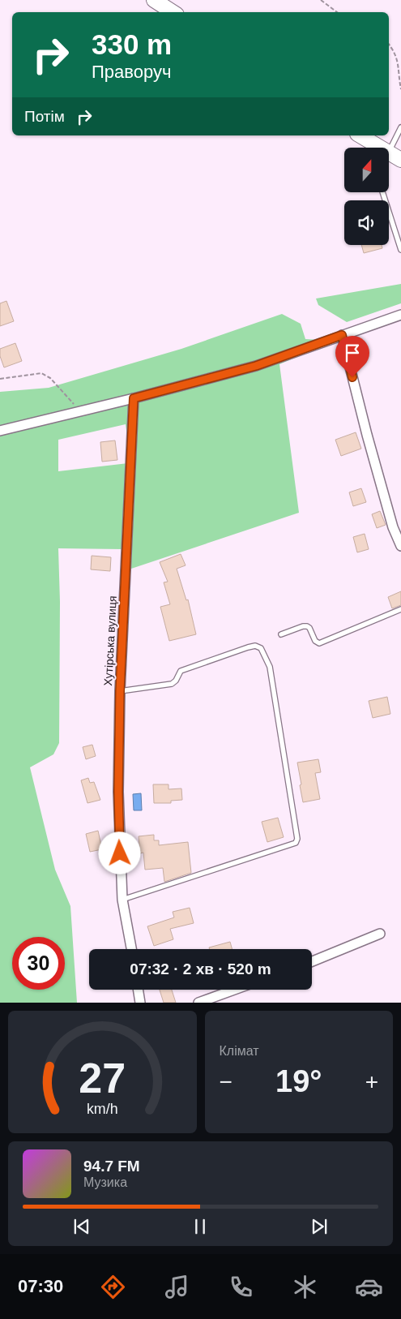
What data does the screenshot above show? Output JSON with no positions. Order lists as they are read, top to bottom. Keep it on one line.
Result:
{"streets":{"street":["Хутірська вулиця"]},"north":"top","page":{"turn":["330 m","Праворуч"],"then":"Потім","limit":"30","trip":"07:32 · 2 хв · 520 m","tile":"Клімат","heat":["−","19°","+"],"song":["94.7 FM","Музика"],"tabs":"07:30","gauge":["27","km/h"]}}
